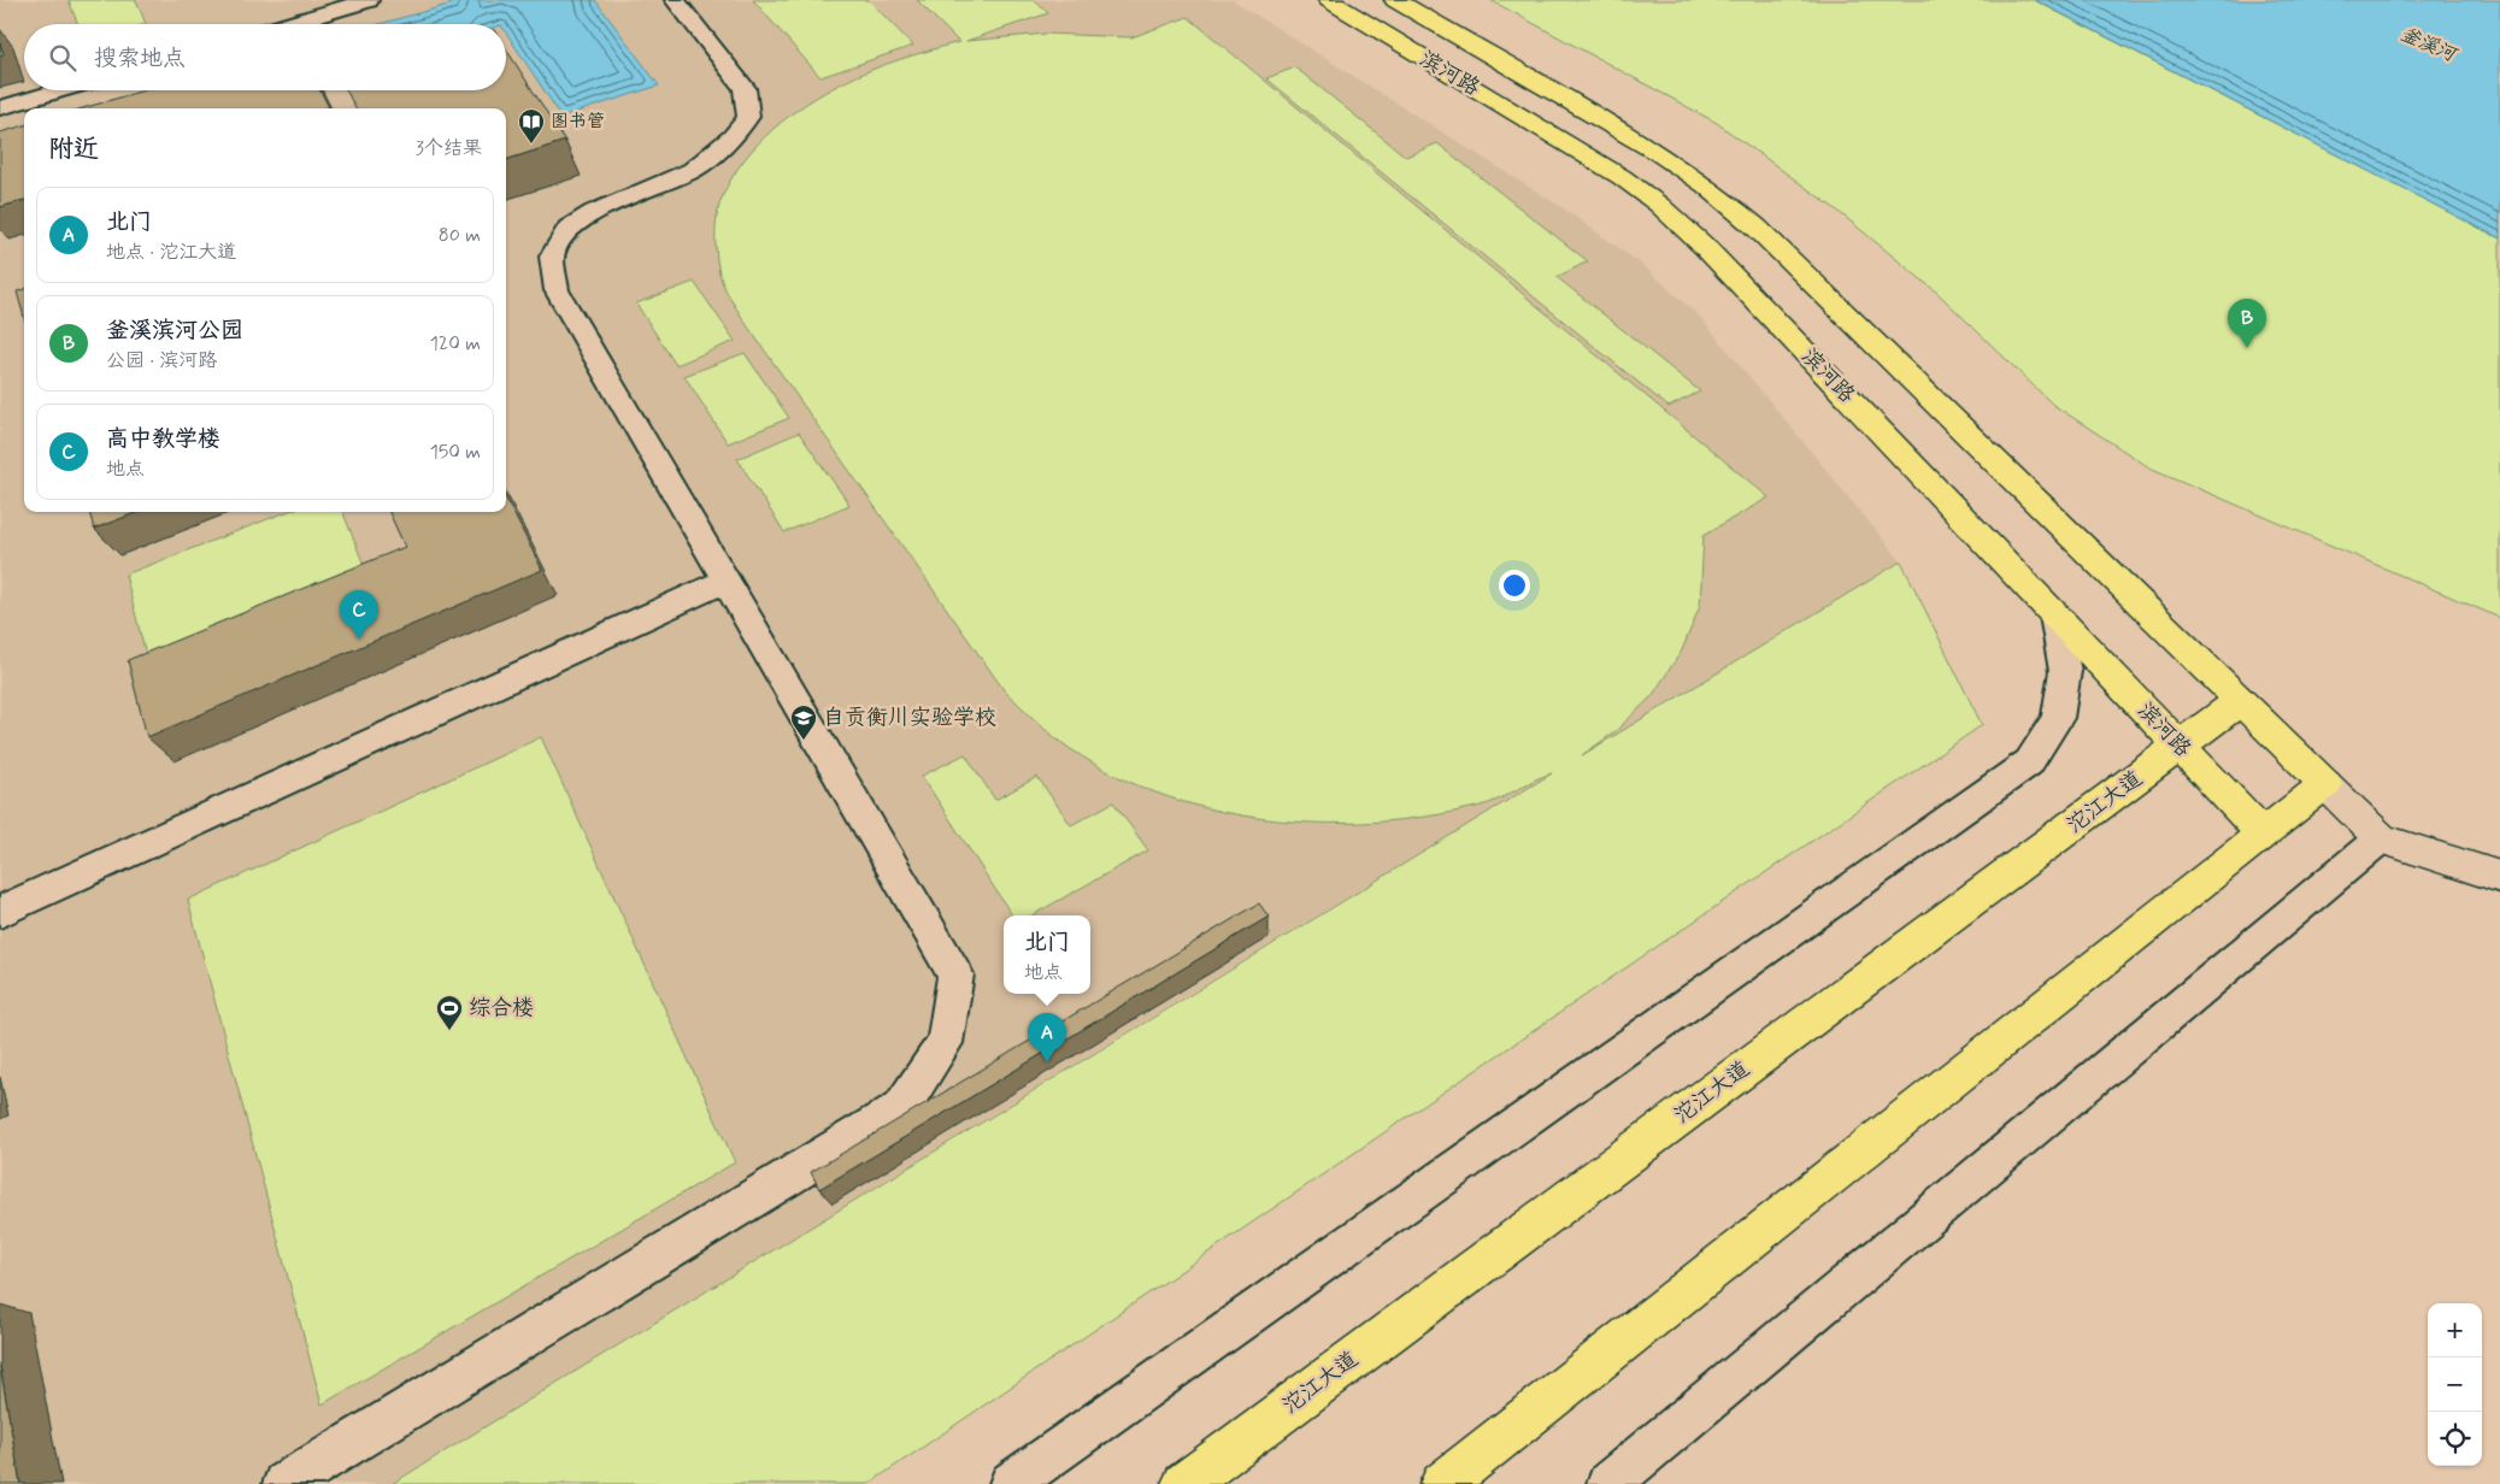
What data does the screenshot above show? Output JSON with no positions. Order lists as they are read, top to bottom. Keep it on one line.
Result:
{"streets":{"main road":["滨河路","沱江大道"]},"crossings":[["滨河路","沱江大道"]],"water":["釜溪河"],"places":{"library":["图书管"],"school or university":["自贡衡川实验学校"],"sports":["综合楼"]},"page":{"search":"搜索地点","heading":["附近","3个结果"],"list":[{"mark":"A","name":"北门","note":"地点 · 沱江大道","value":"80 m"},{"mark":"B","name":"釜溪滨河公园","note":"公园 · 滨河路","value":"120 m"},{"mark":"C","name":"高中教学楼","note":"地点","value":"150 m"}],"pins":["B","C","A"],"popup":["北门","地点"],"map_buttons":["+","−"]}}
